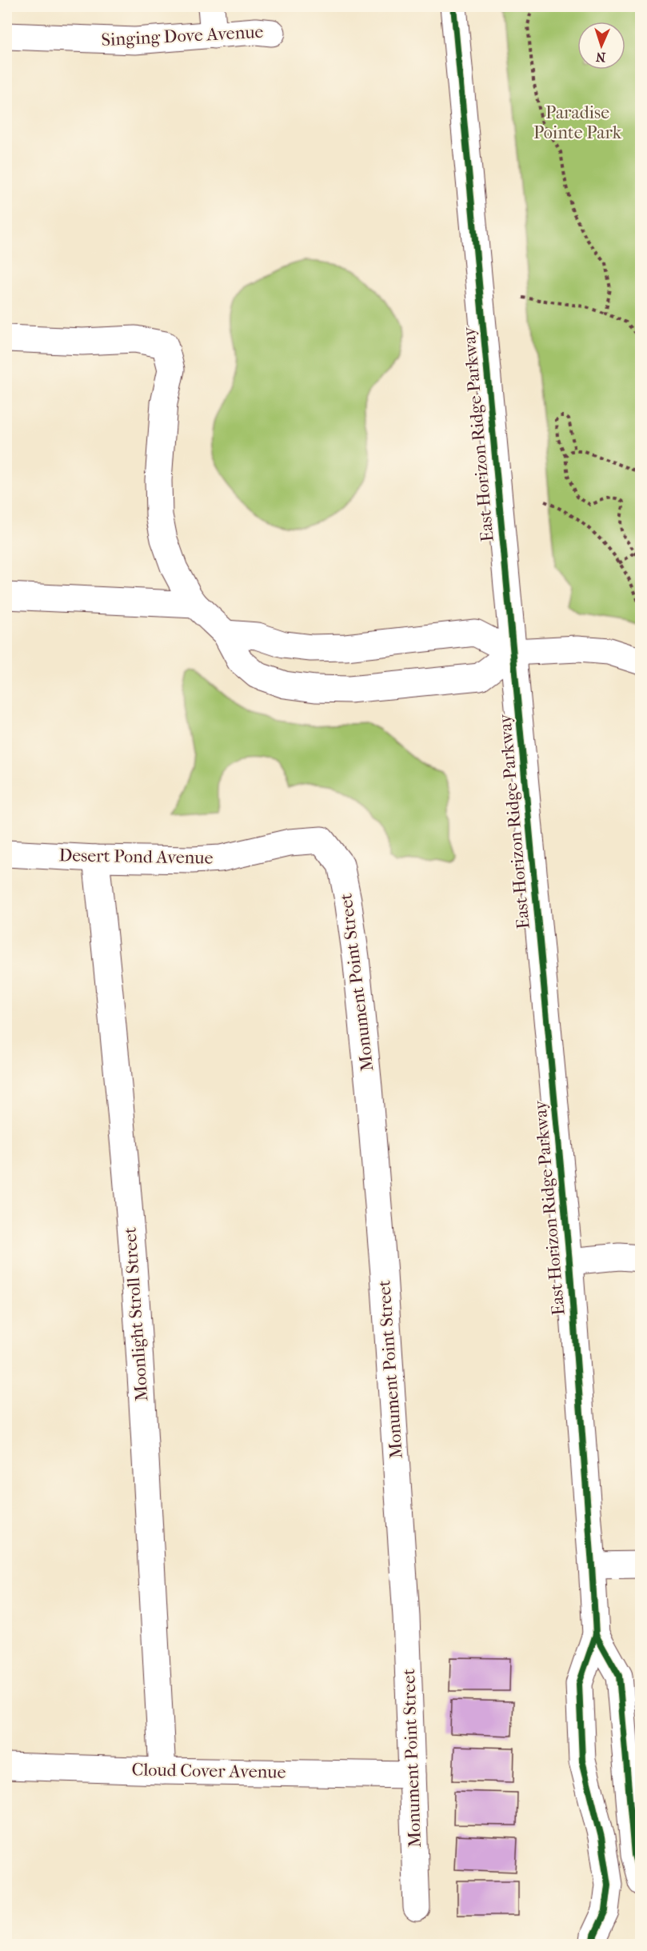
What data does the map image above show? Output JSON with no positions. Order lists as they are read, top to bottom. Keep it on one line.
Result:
{"streets":{"street":["Singing Dove Avenue","East Horizon Ridge Parkway","Desert Pond Avenue","Monument Point Street","Moonlight Stroll Street","Cloud Cover Avenue"]},"crossings":[["Desert Pond Avenue","Monument Point Street"],["Desert Pond Avenue","Moonlight Stroll Street"],["Monument Point Street","Cloud Cover Avenue"],["Moonlight Stroll Street","Cloud Cover Avenue"]],"parks":["Paradise Pointe Park"],"north":"bottom"}
